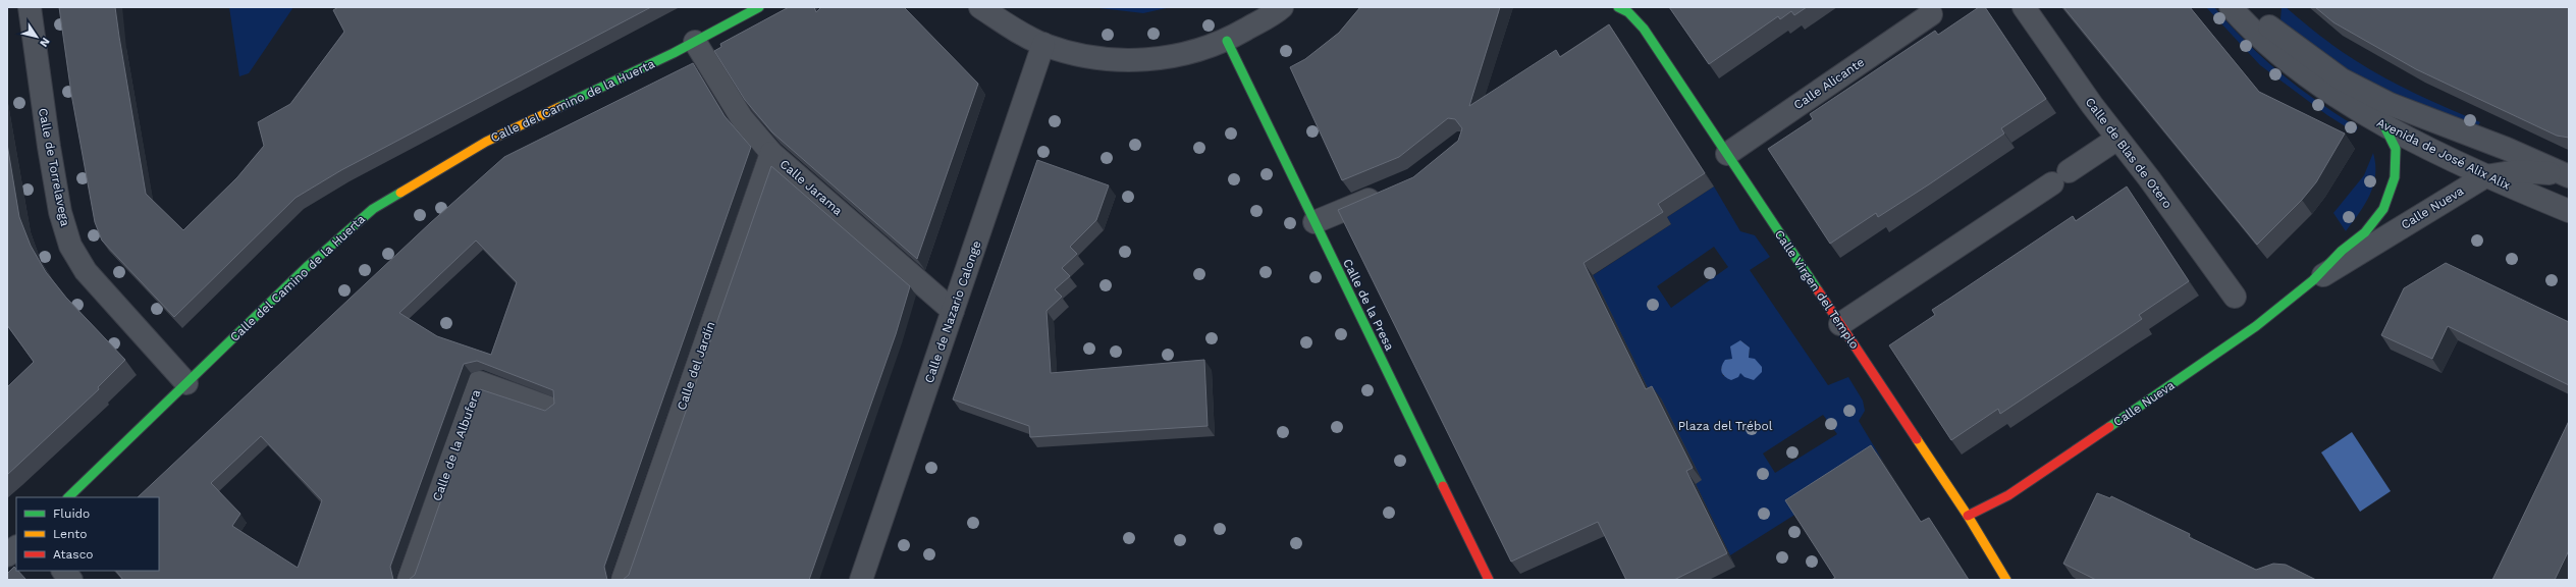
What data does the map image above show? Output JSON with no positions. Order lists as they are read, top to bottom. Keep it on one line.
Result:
{"streets":{"street":["Calle Alicante","Calle del Camino de la Huerta","Calle de Blas de Otero","Avenida de José Alix Alix","Calle de Torrelavega","Calle Jarama","Calle Nueva","Calle Virgen del Templo","Calle de la Presa","Calle de Nazario Calonge","Calle del Jardín","Calle de la Albufera"]},"crossings":[["Calle Alicante","Calle Virgen del Templo"],["Calle del Camino de la Huerta","Calle de Torrelavega"],["Calle del Camino de la Huerta","Calle Jarama"],["Avenida de José Alix Alix","Calle Nueva"],["Calle Jarama","Calle de Nazario Calonge"],["Calle Jarama","Calle del Jardín"],["Calle Nueva","Calle Virgen del Templo"]],"parks":["Plaza del Trébol"],"legend":["Fluido","Lento","Atasco"],"north":"bottom right"}
